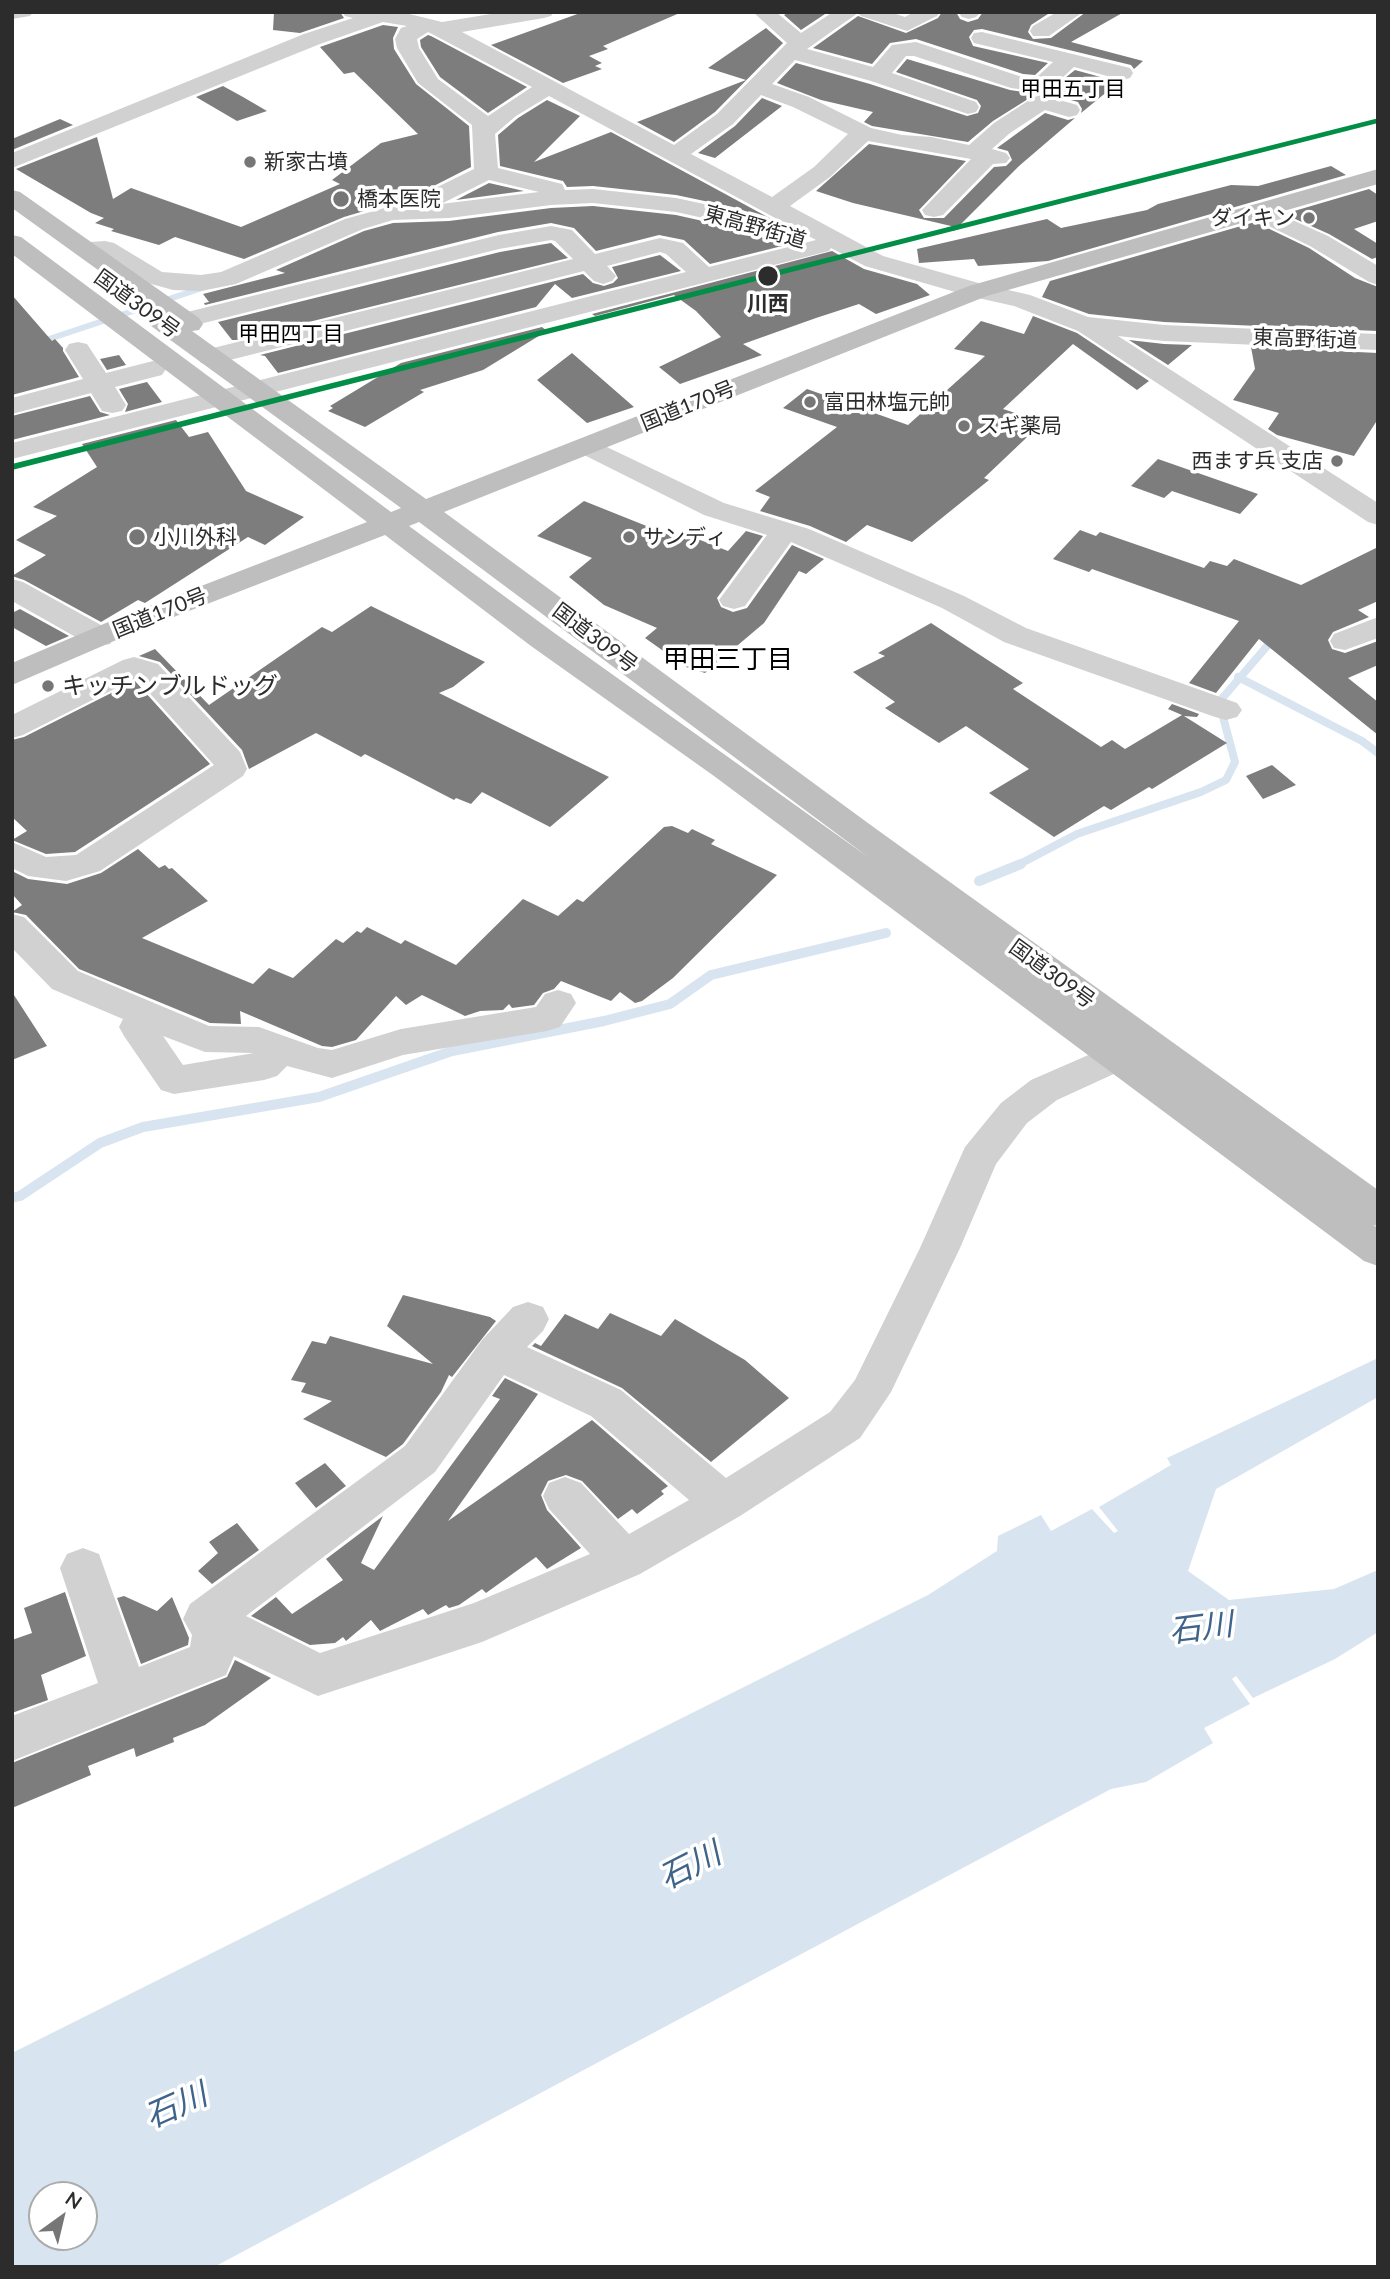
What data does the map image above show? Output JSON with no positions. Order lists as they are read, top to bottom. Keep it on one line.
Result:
{"streets":{"highway":["国道309号","国道170号"],"street":["東高野街道"]},"crossings":[["東高野街道","国道170号"],["国道309号","国道170号"]],"districts":["甲田五丁目","甲田四丁目","甲田三丁目"],"water":["石川"],"places":["新家古墳","橋本医院","ダイキン","川西","富田林塩元帥","スギ薬局","西ます兵 支店","小川外科","サンディ","キッチンブルドッグ"],"north":"top right"}
